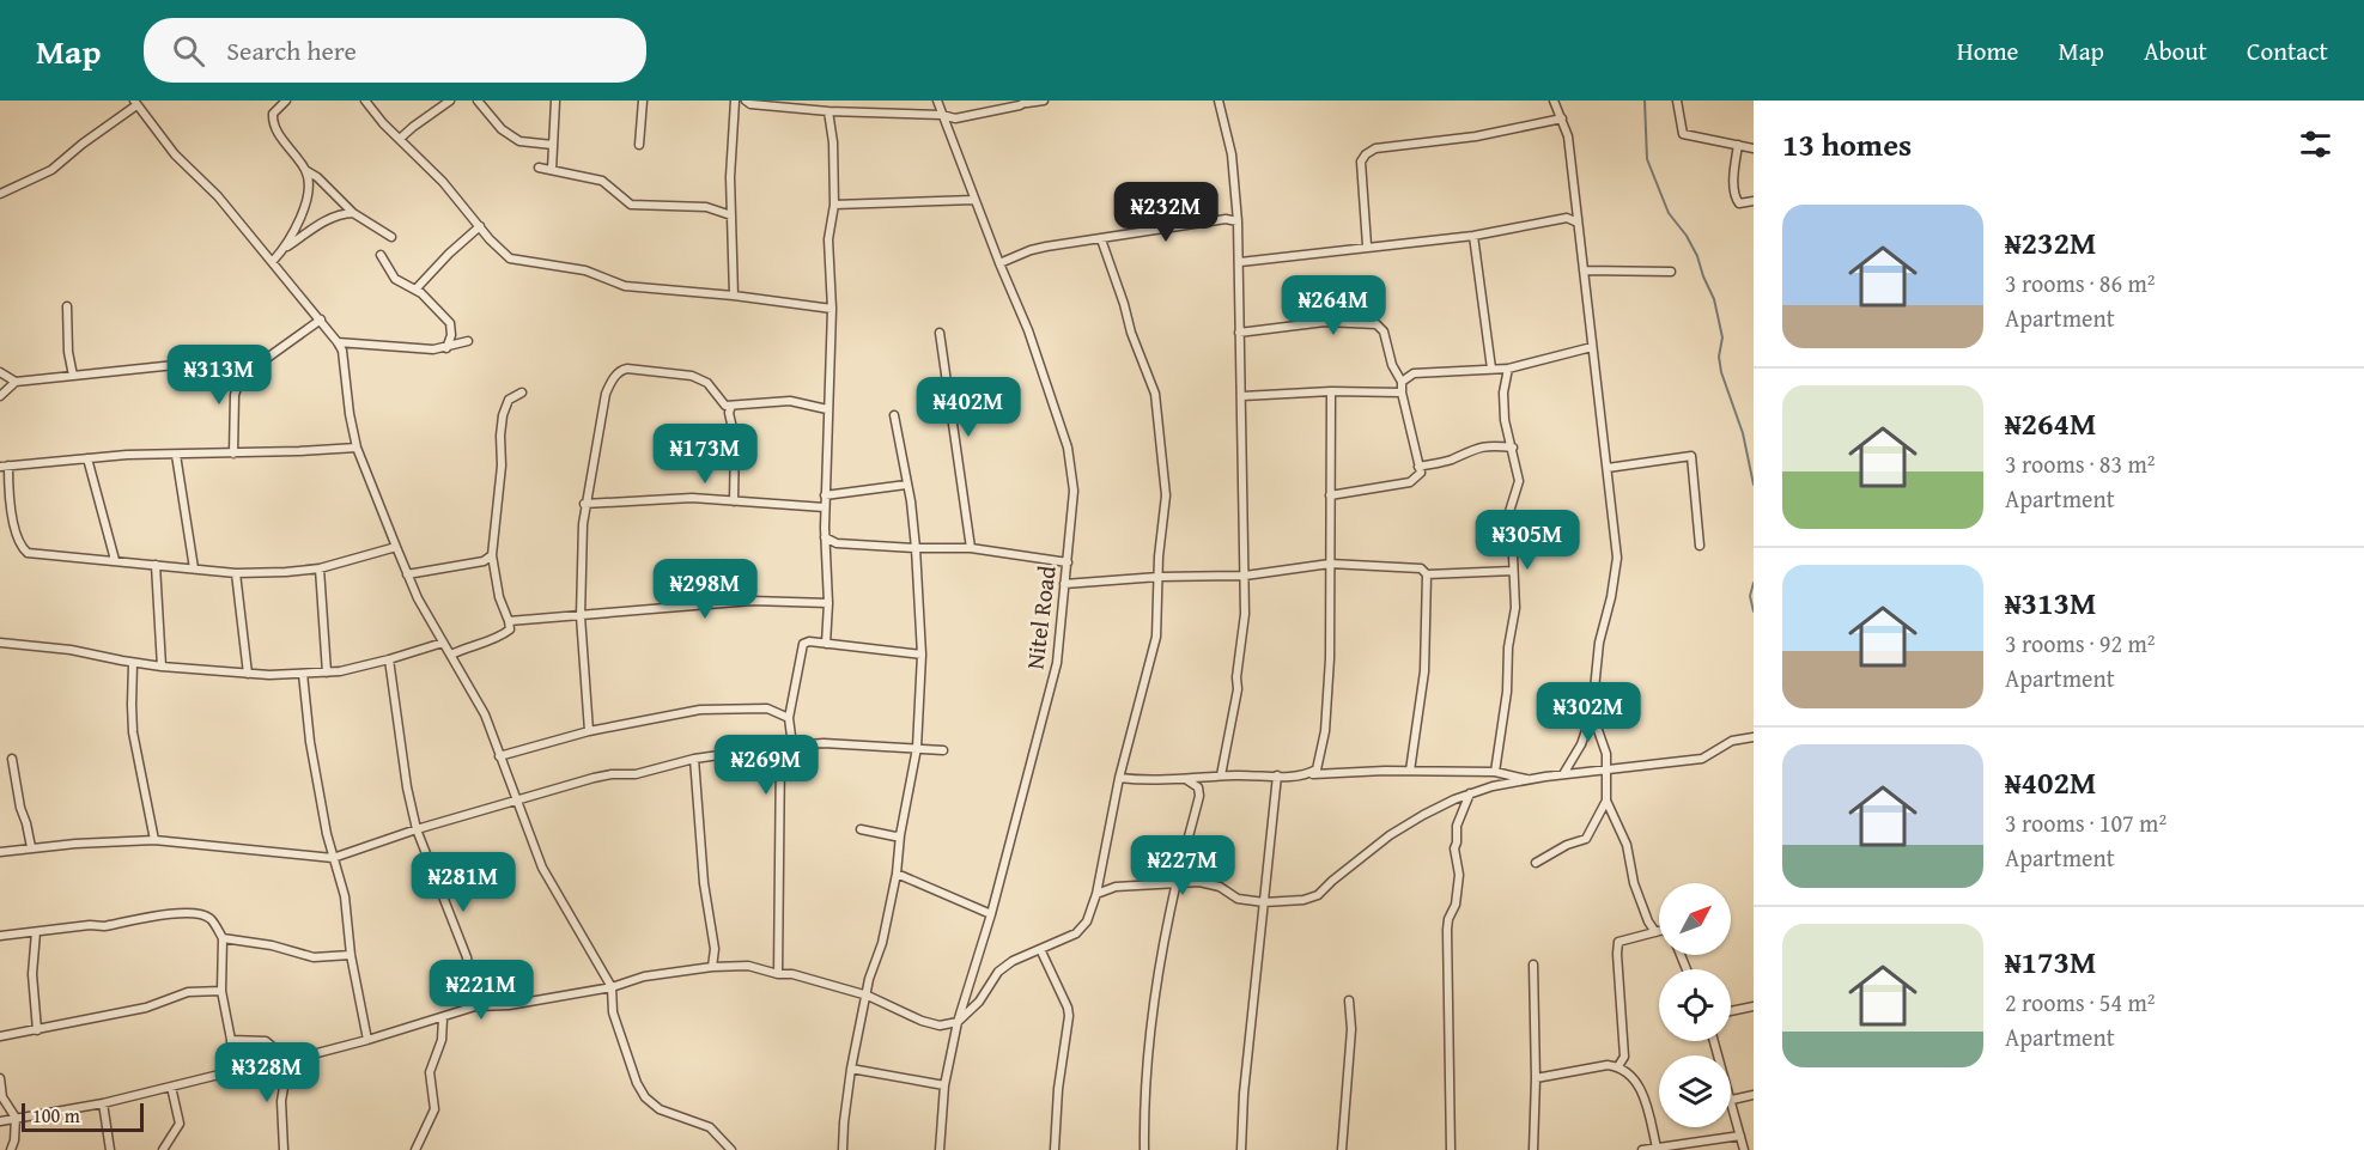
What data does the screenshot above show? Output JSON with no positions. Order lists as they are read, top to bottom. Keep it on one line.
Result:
{"streets":{"street":["Nitel Road"]},"scale_bar":"100 m","north":"top right","page":{"header":"Map","search":"Search here","nav":["Home","Map","About","Contact"],"heading":"13 homes","price":["₦232M","₦264M","₦313M","₦402M","₦173M","₦305M","₦298M","₦302M","₦269M","₦227M","₦281M","₦221M","₦328M"],"list":[{"name":"₦232M","note":"3 rooms · 86 m² · Apartment"},{"name":"₦264M","note":"3 rooms · 83 m² · Apartment"},{"name":"₦313M","note":"3 rooms · 92 m² · Apartment"},{"name":"₦402M","note":"3 rooms · 107 m² · Apartment"},{"name":"₦173M","note":"2 rooms · 54 m² · Apartment"}],"scale":"100 m"}}
